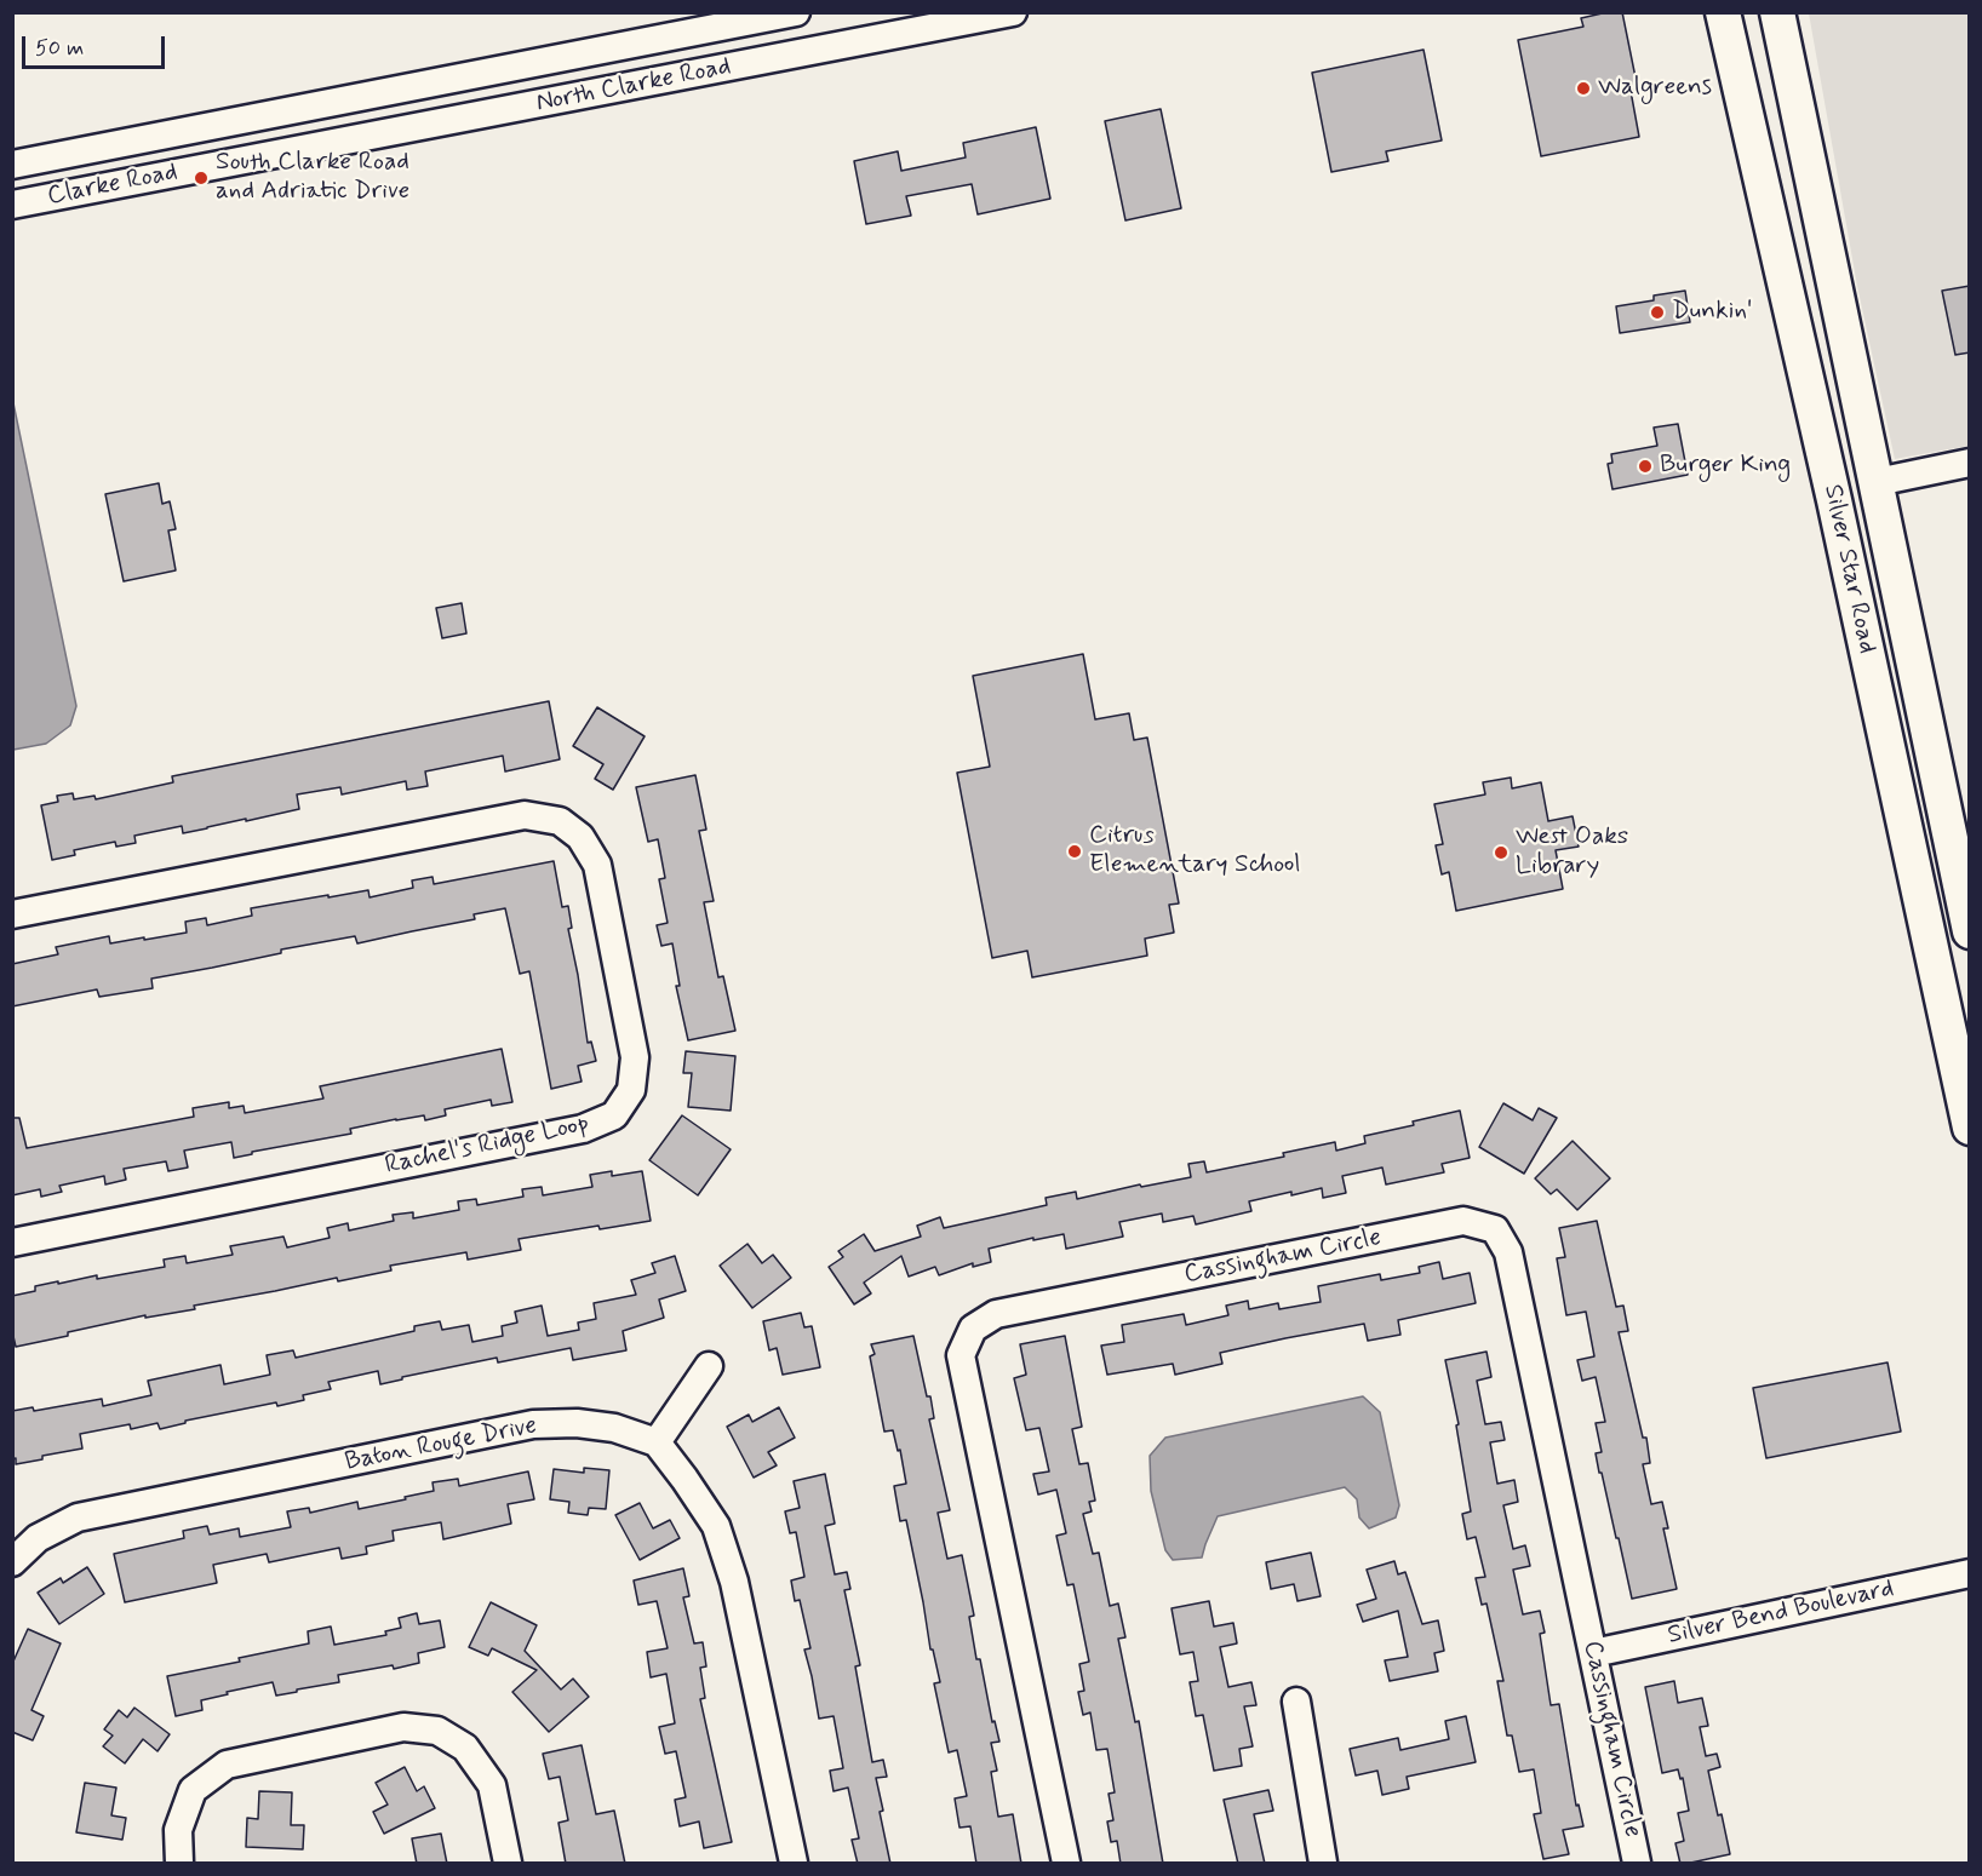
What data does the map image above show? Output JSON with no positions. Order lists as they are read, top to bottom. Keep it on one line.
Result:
{"streets":{"main road":["Silver Star Road"],"street":["North Clarke Road","Clarke Road","Rachel's Ridge Loop","Cassingham Circle","Baton Rouge Drive","Silver Bend Boulevard"]},"crossings":[["North Clarke Road","Clarke Road"],["Cassingham Circle","Silver Bend Boulevard"]],"places":["Walgreens","South Clarke Road and Adriatic Drive","Dunkin'","Burger King","Citrus Elementary School","West Oaks Library"],"scale_bar":"50 m"}
